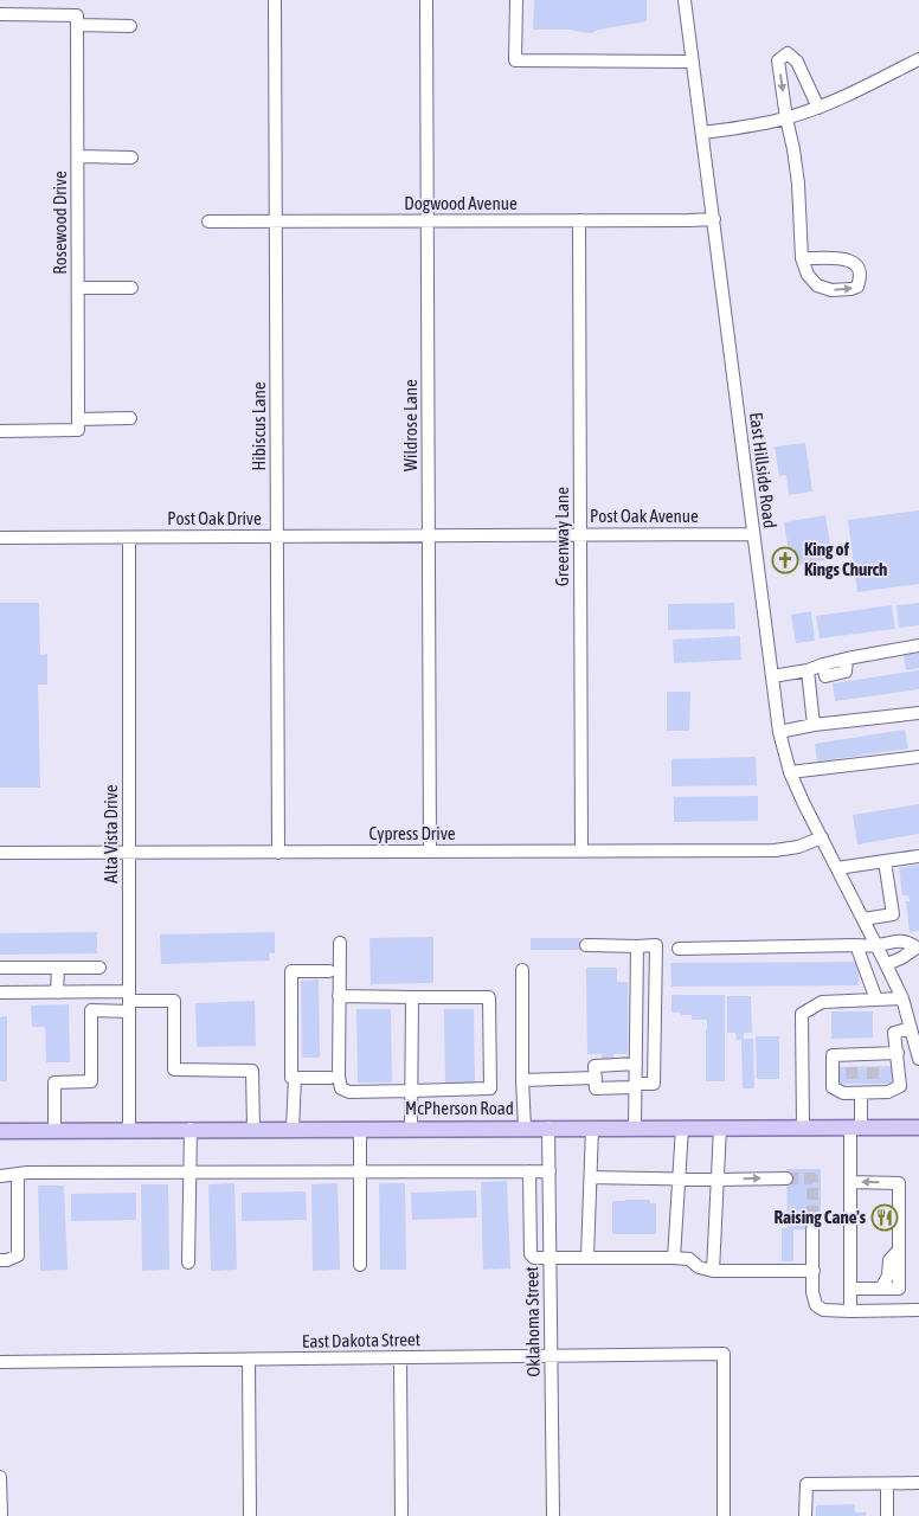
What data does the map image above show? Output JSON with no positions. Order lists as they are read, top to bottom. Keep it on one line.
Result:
{"streets":{"main road":["McPherson Road"],"street":["Dogwood Avenue","Rosewood Drive","Wildrose Lane","Hibiscus Lane","East Hillside Road","Post Oak Avenue","Post Oak Drive","Greenway Lane","Alta Vista Drive","Cypress Drive","Oklahoma Street","East Dakota Street"]},"crossings":[["Dogwood Avenue","Wildrose Lane"],["Dogwood Avenue","Hibiscus Lane"],["Dogwood Avenue","East Hillside Road"],["Dogwood Avenue","Greenway Lane"],["Wildrose Lane","Post Oak Avenue"],["Wildrose Lane","Post Oak Drive"],["Wildrose Lane","Cypress Drive"],["Hibiscus Lane","Post Oak Drive"],["Hibiscus Lane","Cypress Drive"],["East Hillside Road","Post Oak Avenue"],["East Hillside Road","Cypress Drive"],["Post Oak Avenue","Post Oak Drive"],["Post Oak Avenue","Greenway Lane"],["Post Oak Drive","Alta Vista Drive"],["Greenway Lane","Cypress Drive"],["Alta Vista Drive","Cypress Drive"],["Alta Vista Drive","McPherson Road"],["McPherson Road","Oklahoma Street"],["Oklahoma Street","East Dakota Street"]],"places":{"church":["King of Kings Church"],"restaurant":["Raising Cane's"]}}
